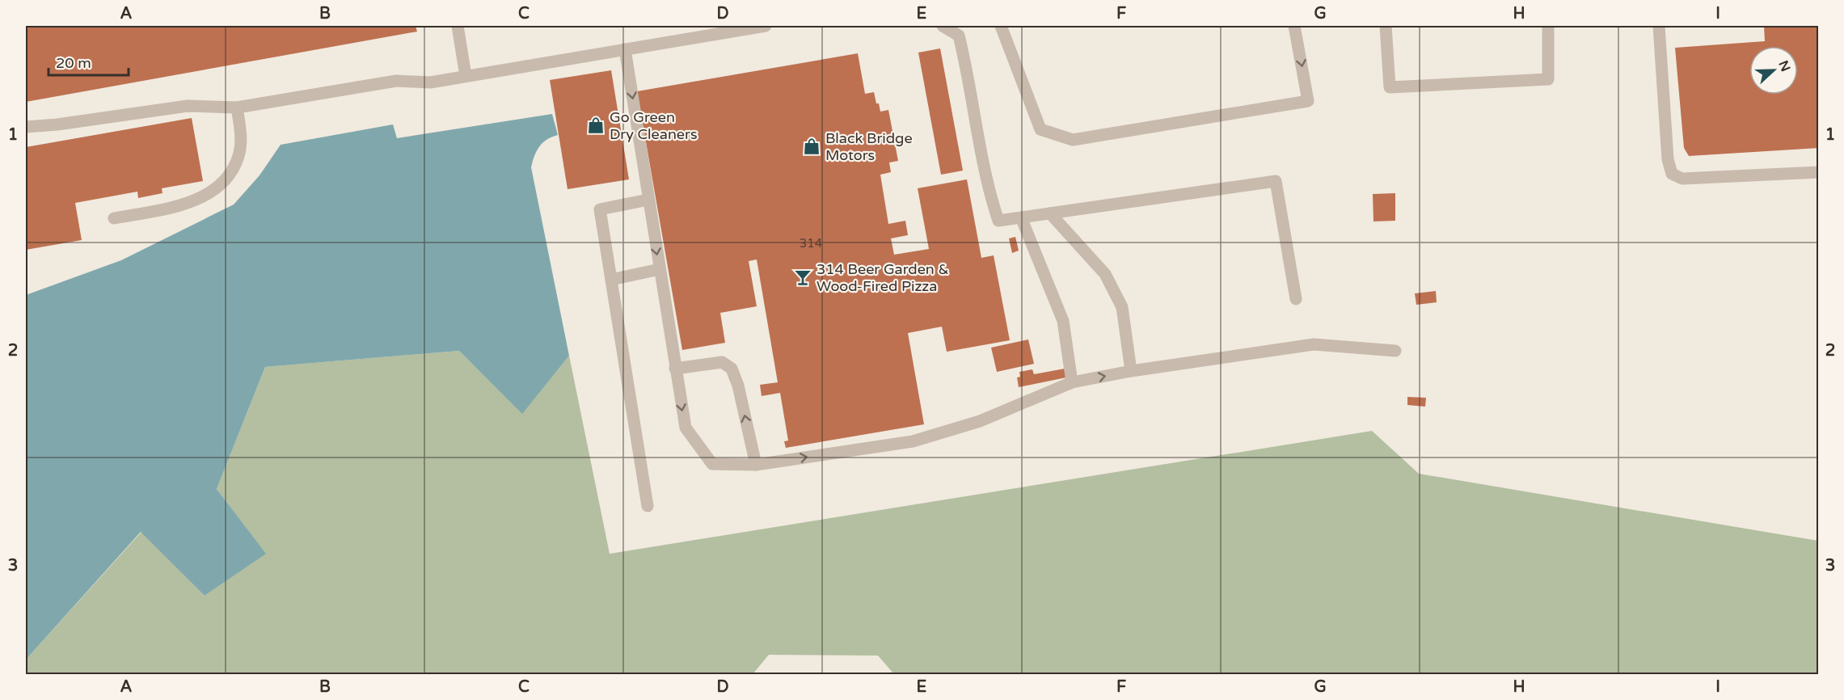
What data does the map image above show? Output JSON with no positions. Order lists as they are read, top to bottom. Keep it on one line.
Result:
{"places":{"shop":["Go Green Dry Cleaners","Black Bridge Motors"],"bar":["314 Beer Garden & Wood-Fired Pizza"]},"house_numbers":["314"],"scale_bar":"20 m","north":"right","grid":{"columns":["A","B","C","D","E","F","G","H","I"],"rows":["1","2","3"]}}
